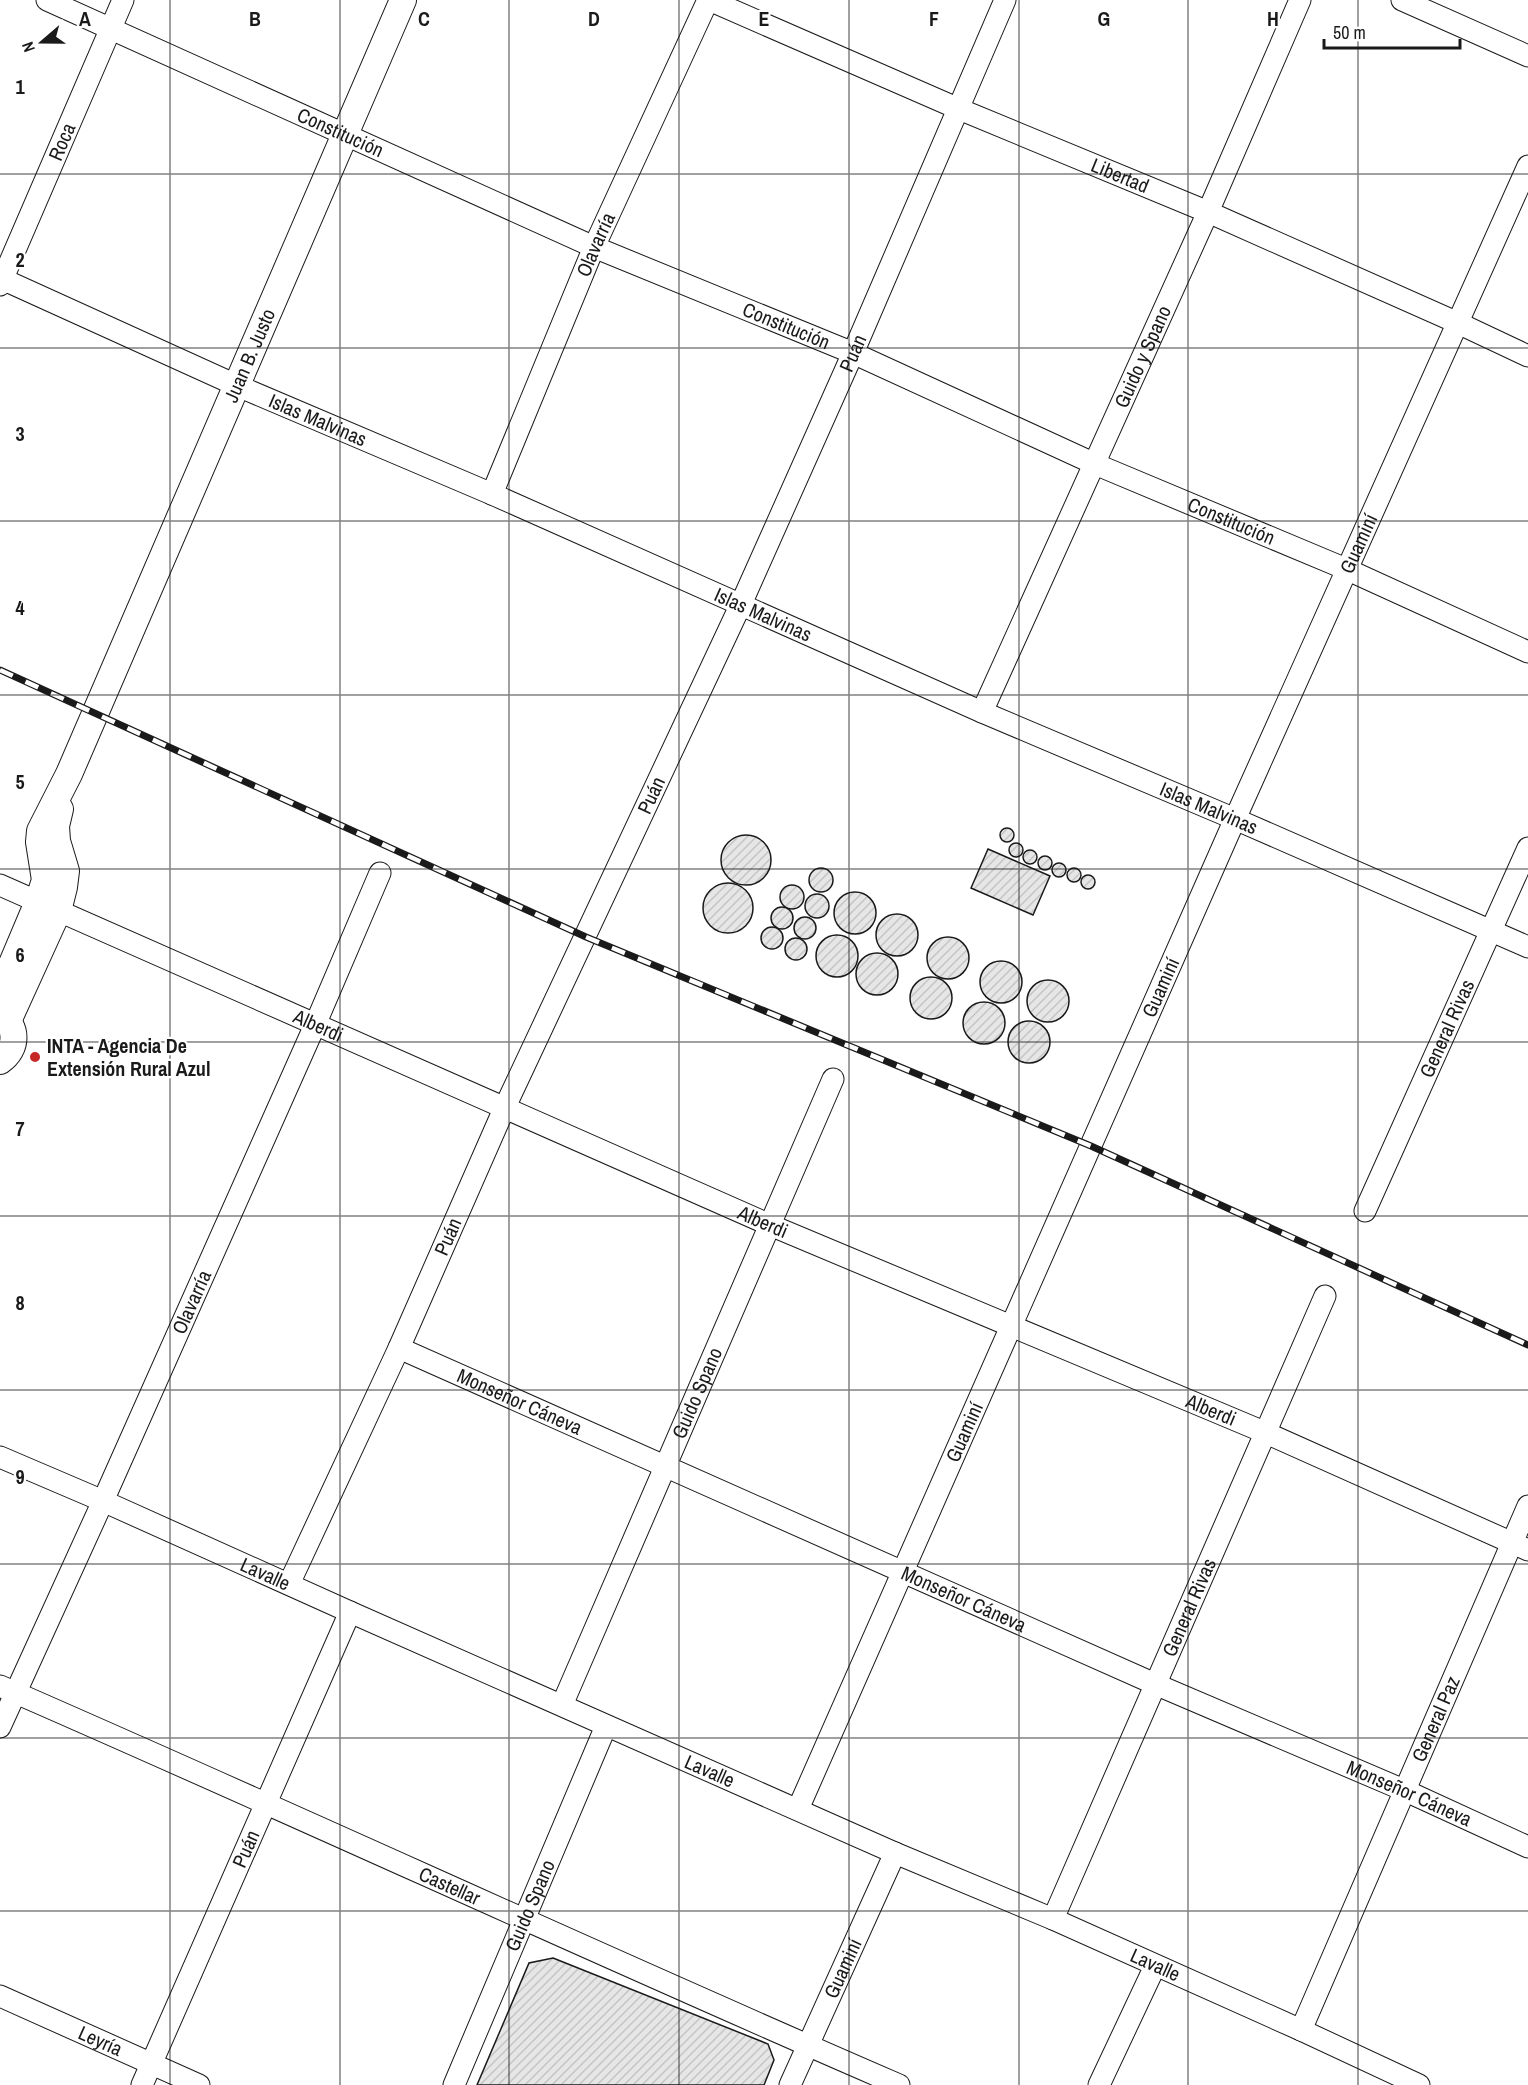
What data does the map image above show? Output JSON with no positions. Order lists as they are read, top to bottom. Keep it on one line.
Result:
{"streets":{"main road":["Juan B. Justo"],"street":["Constitución","Roca","Libertad","Olavarría","Puán","Guido y Spano","Islas Malvinas","Guaminí","Alberdi","General Rivas","Guido Spano","Monseñor Cáneva","Lavalle","General Paz","Castellar","Leyría"]},"crossings":[["Constitución","Roca"],["Constitución","Olavarría"],["Constitución","Puán"],["Constitución","Juan B. Justo"],["Constitución","Guido y Spano"],["Constitución","Guaminí"],["Roca","Islas Malvinas"],["Libertad","Olavarría"],["Libertad","Puán"],["Libertad","Guido y Spano"],["Libertad","Guaminí"],["Olavarría","Islas Malvinas"],["Olavarría","Alberdi"],["Olavarría","Lavalle"],["Olavarría","Castellar"],["Puán","Islas Malvinas"],["Puán","Alberdi"],["Puán","Monseñor Cáneva"],["Puán","Lavalle"],["Puán","Castellar"],["Puán","Leyría"],["Juan B. Justo","Islas Malvinas"],["Juan B. Justo","Alberdi"],["Guido y Spano","Islas Malvinas"],["Islas Malvinas","Guaminí"],["Islas Malvinas","General Rivas"],["Guaminí","Alberdi"],["Guaminí","Monseñor Cáneva"],["Guaminí","Lavalle"],["Guaminí","Castellar"],["Alberdi","General Rivas"],["Alberdi","Guido Spano"],["Alberdi","General Paz"],["General Rivas","Monseñor Cáneva"],["General Rivas","Lavalle"],["Guido Spano","Monseñor Cáneva"],["Guido Spano","Lavalle"],["Guido Spano","Castellar"],["Monseñor Cáneva","General Paz"],["Lavalle","General Paz"]],"places":["INTA - Agencia De Extensión Rural Azul"],"scale_bar":"50 m","north":"left","grid":{"columns":["A","B","C","D","E","F","G","H"],"rows":["1","2","3","4","5","6","7","8","9"]}}
